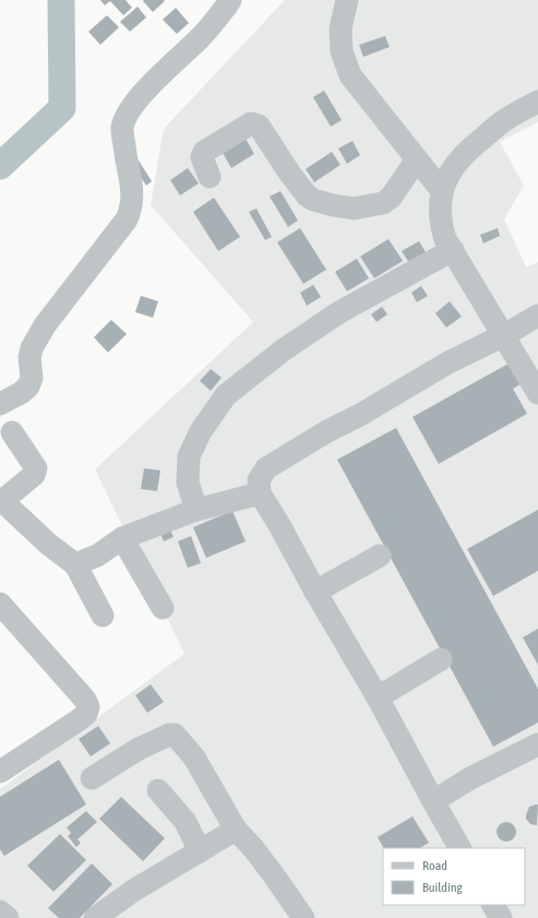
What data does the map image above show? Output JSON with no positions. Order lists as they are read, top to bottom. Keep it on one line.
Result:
{"legend":["Road","Building"]}
